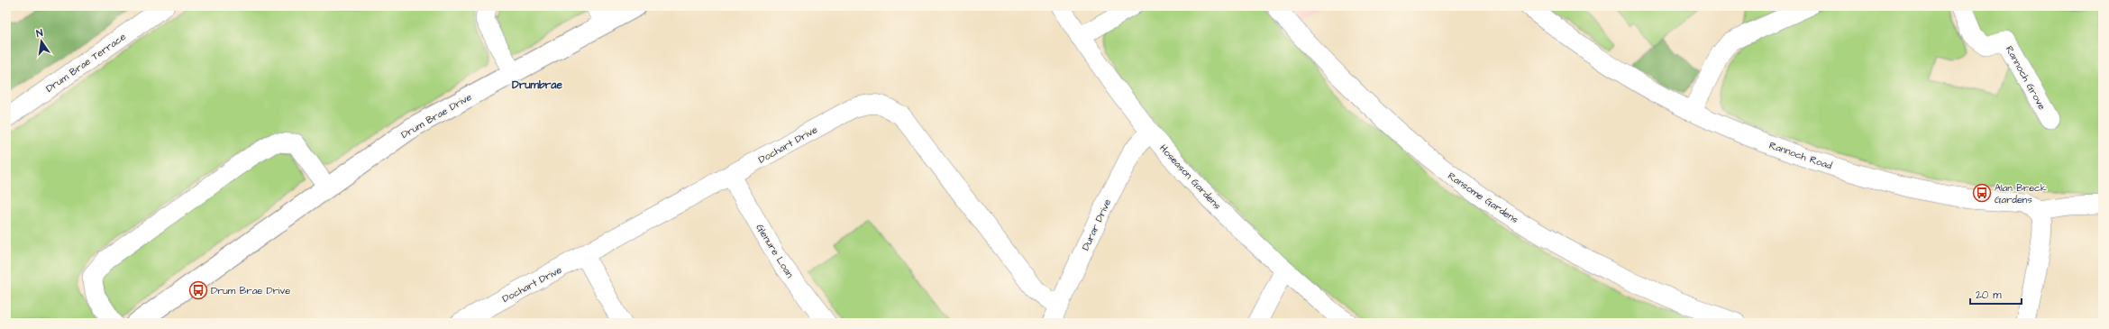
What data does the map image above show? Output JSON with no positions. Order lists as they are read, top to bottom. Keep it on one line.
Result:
{"streets":{"street":["Drum Brae Terrace","Rannoch Grove","Drum Brae Drive","Dochart Drive","Rannoch Road","Hoseason Gardens","Ransome Gardens","Durar Drive","Glenure Loan"]},"crossings":[["Dochart Drive","Durar Drive"],["Dochart Drive","Glenure Loan"],["Hoseason Gardens","Durar Drive"]],"districts":["Drumbrae"],"places":{"bus stop":["Alan Breck Gardens","Drum Brae Drive"]},"scale_bar":"20 m","north":"top"}
